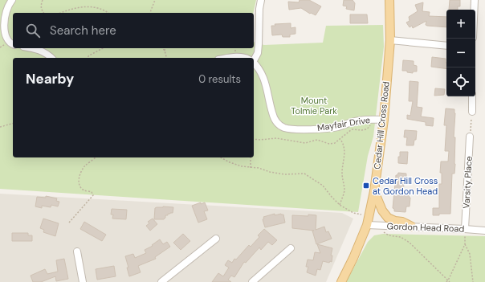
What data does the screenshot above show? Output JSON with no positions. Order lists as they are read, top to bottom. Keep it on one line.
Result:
{"streets":{"main road":["Cedar Hill Cross Road"],"street":["Mayfair Drive","Varsity Place","Gordon Head Road"]},"crossings":[["Mayfair Drive","Cedar Hill Cross Road"],["Cedar Hill Cross Road","Gordon Head Road"],["Varsity Place","Gordon Head Road"]],"parks":["Mount Tolmie Park"],"places":{"transit":["Cedar Hill Cross at Gordon Head"]},"page":{"map_buttons":["+","−"],"search":"Search here","heading":["Nearby","0 results"]}}
